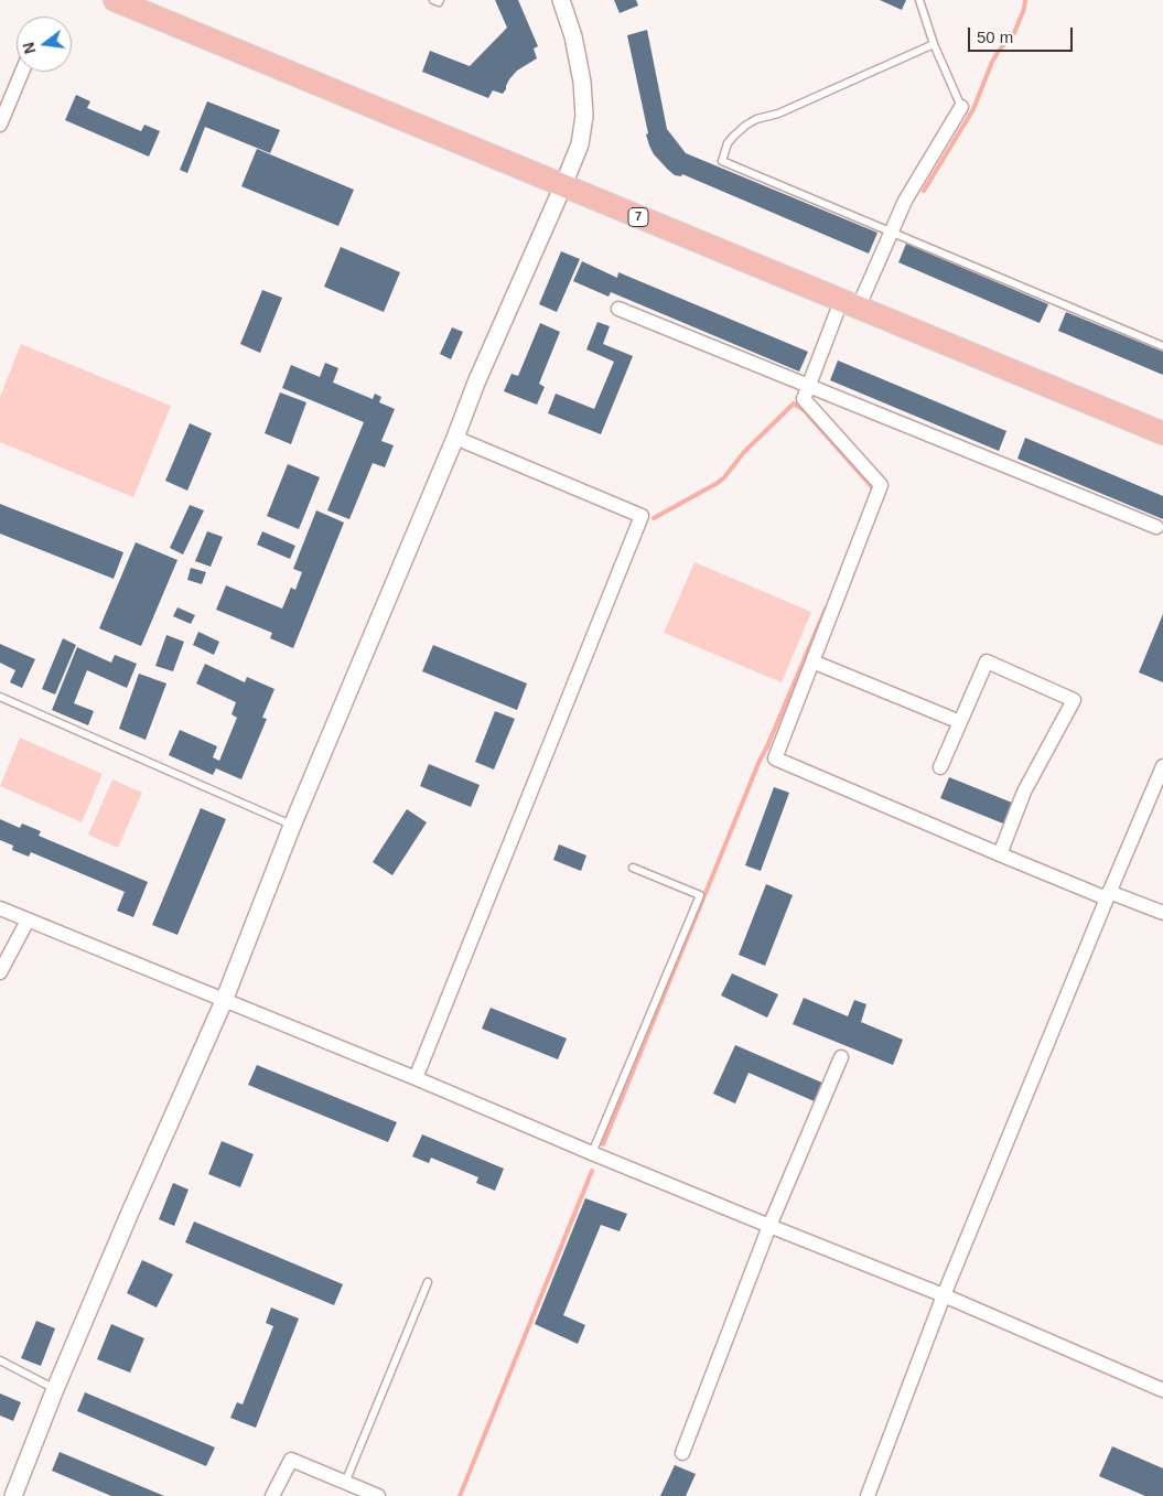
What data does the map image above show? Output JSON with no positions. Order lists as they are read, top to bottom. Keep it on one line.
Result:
{"streets":{"highway":["7"]},"scale_bar":"50 m","north":"left"}
